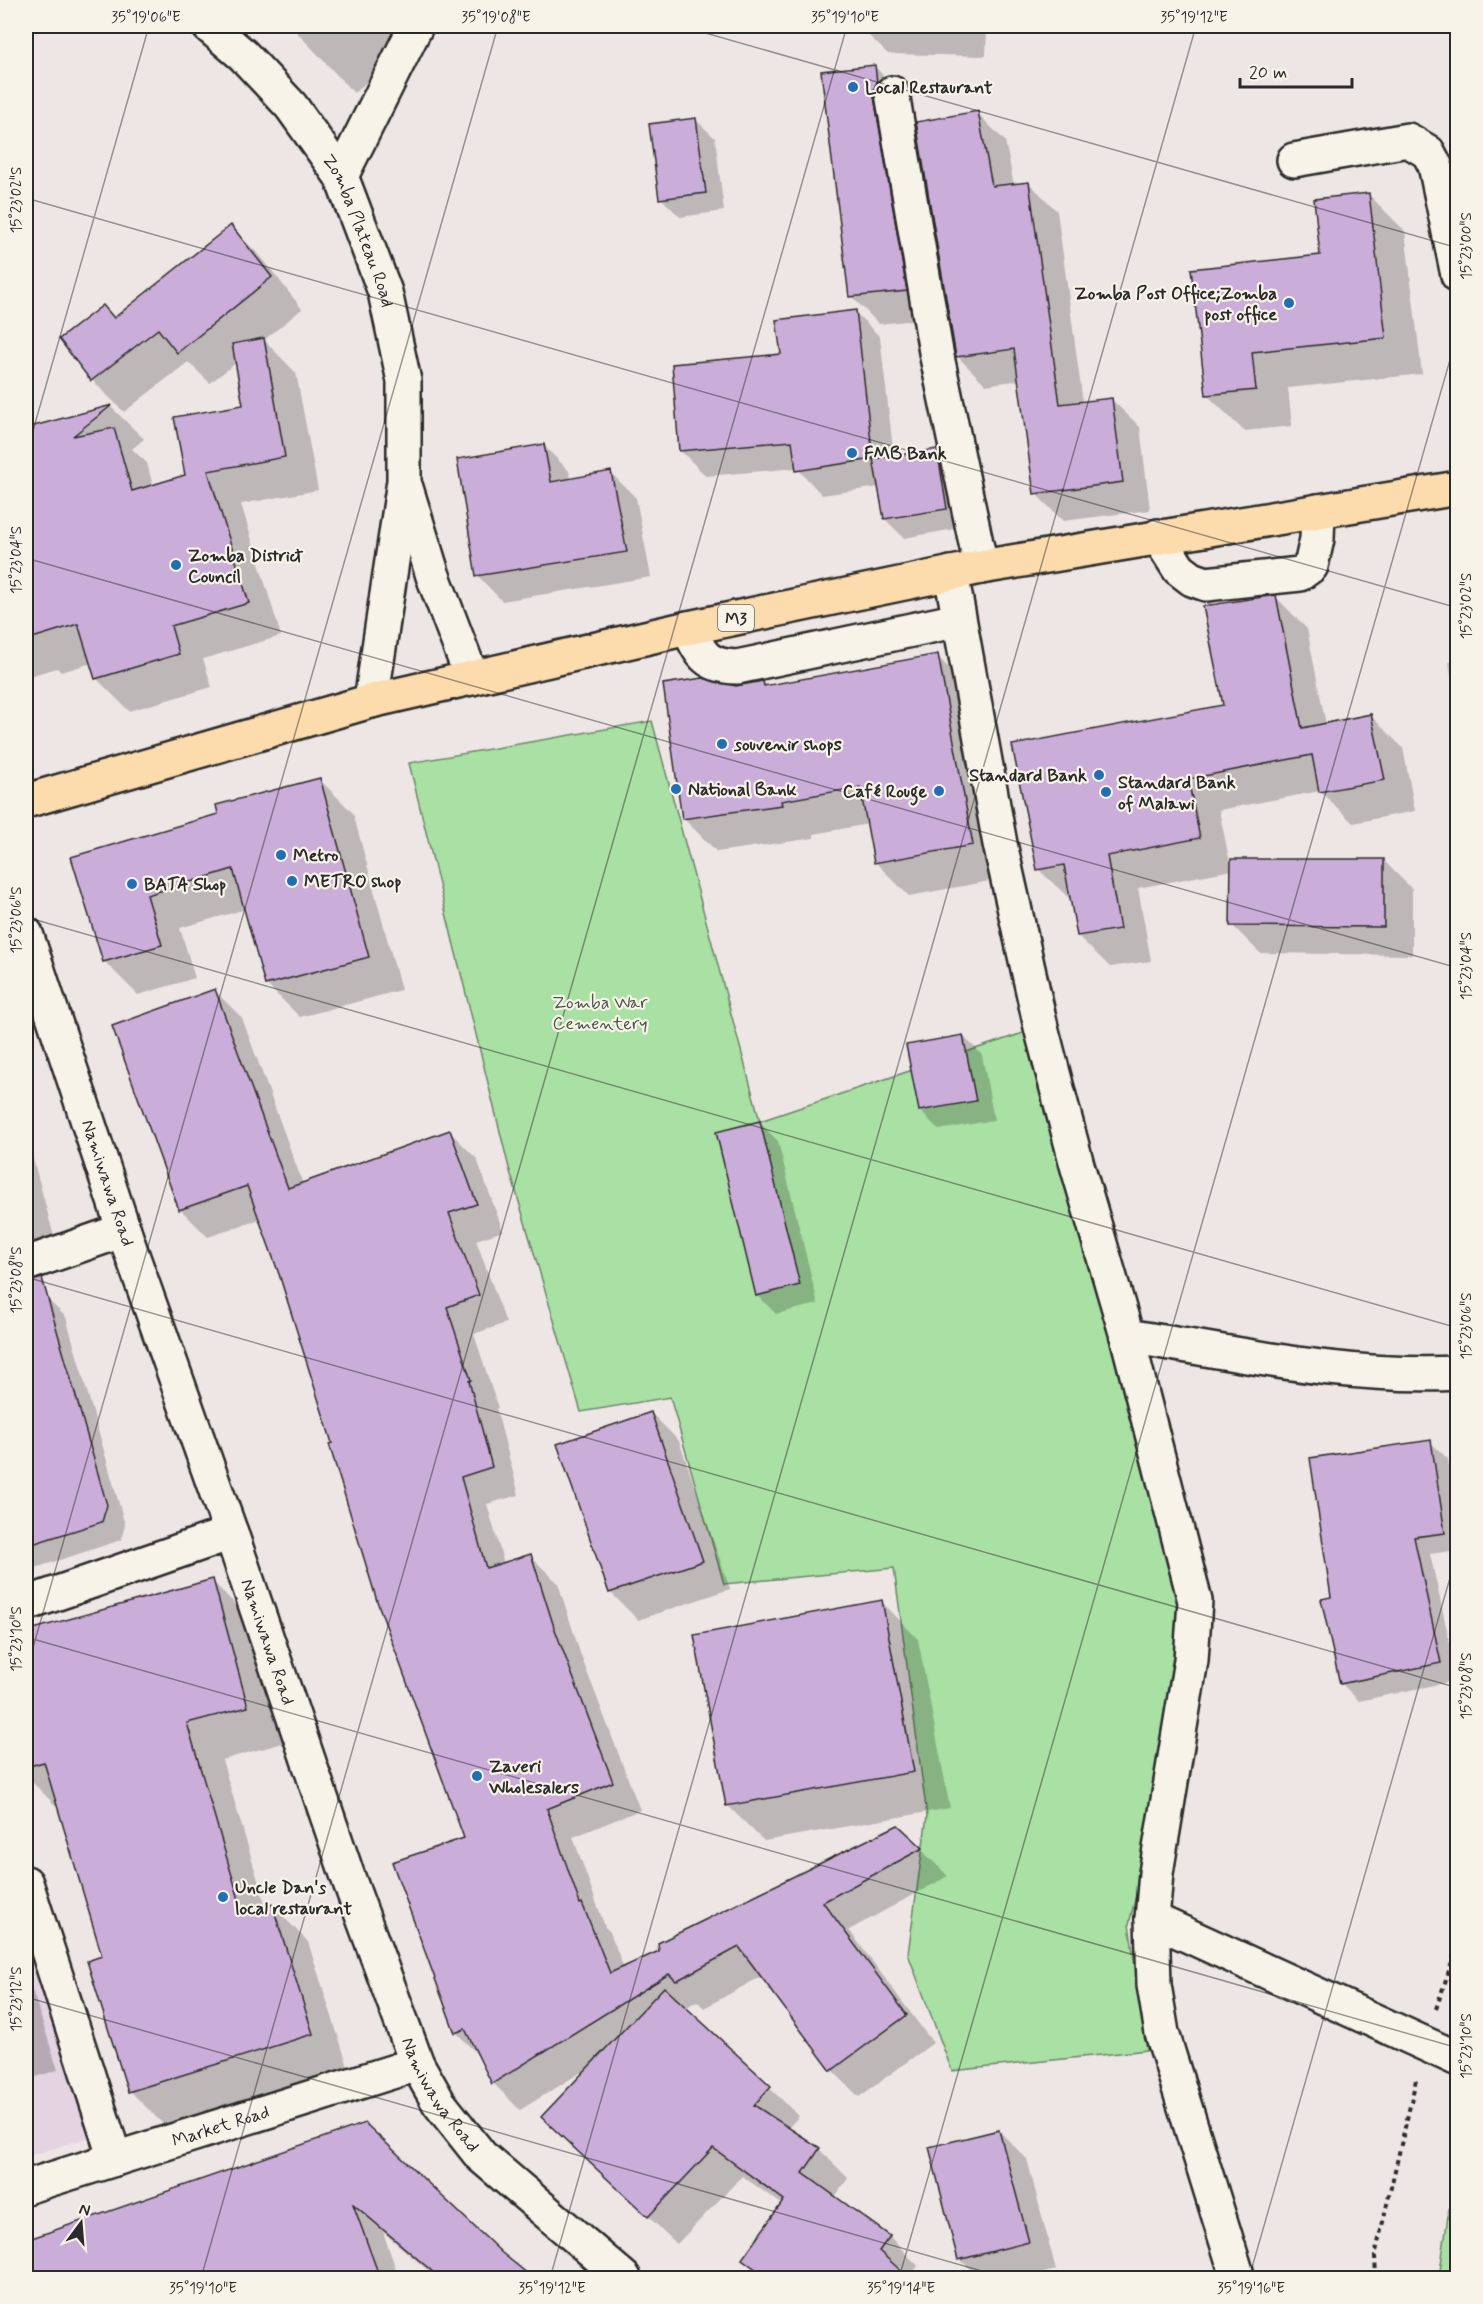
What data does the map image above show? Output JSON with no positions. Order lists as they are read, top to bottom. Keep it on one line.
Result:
{"streets":{"highway":["M3"],"street":["Zomba Plateau Road","Namiwawa Road","Market Road"]},"crossings":[["Zomba Plateau Road","M3"],["Namiwawa Road","Market Road"]],"parks":["Zomba War Cementery"],"places":["Local Restaurant","Zomba Post Office;Zomba post office","FMB Bank","Zomba District Council","souvenir shops","Standard Bank","National Bank","Café Rouge","Standard Bank of Malawi","Metro","METRO shop","BATA Shop","Zaveri Wholesalers","Uncle Dan's local restaurant"],"scale_bar":"20 m","north":"top","coordinates":["35°19'06\"E","35°19'08\"E","35°19'10\"E","35°19'12\"E","15°23'02\"S","15°23'00\"S","15°23'04\"S","15°23'06\"S","15°23'08\"S","15°23'10\"S","15°23'12\"S","35°19'14\"E","35°19'16\"E"]}
